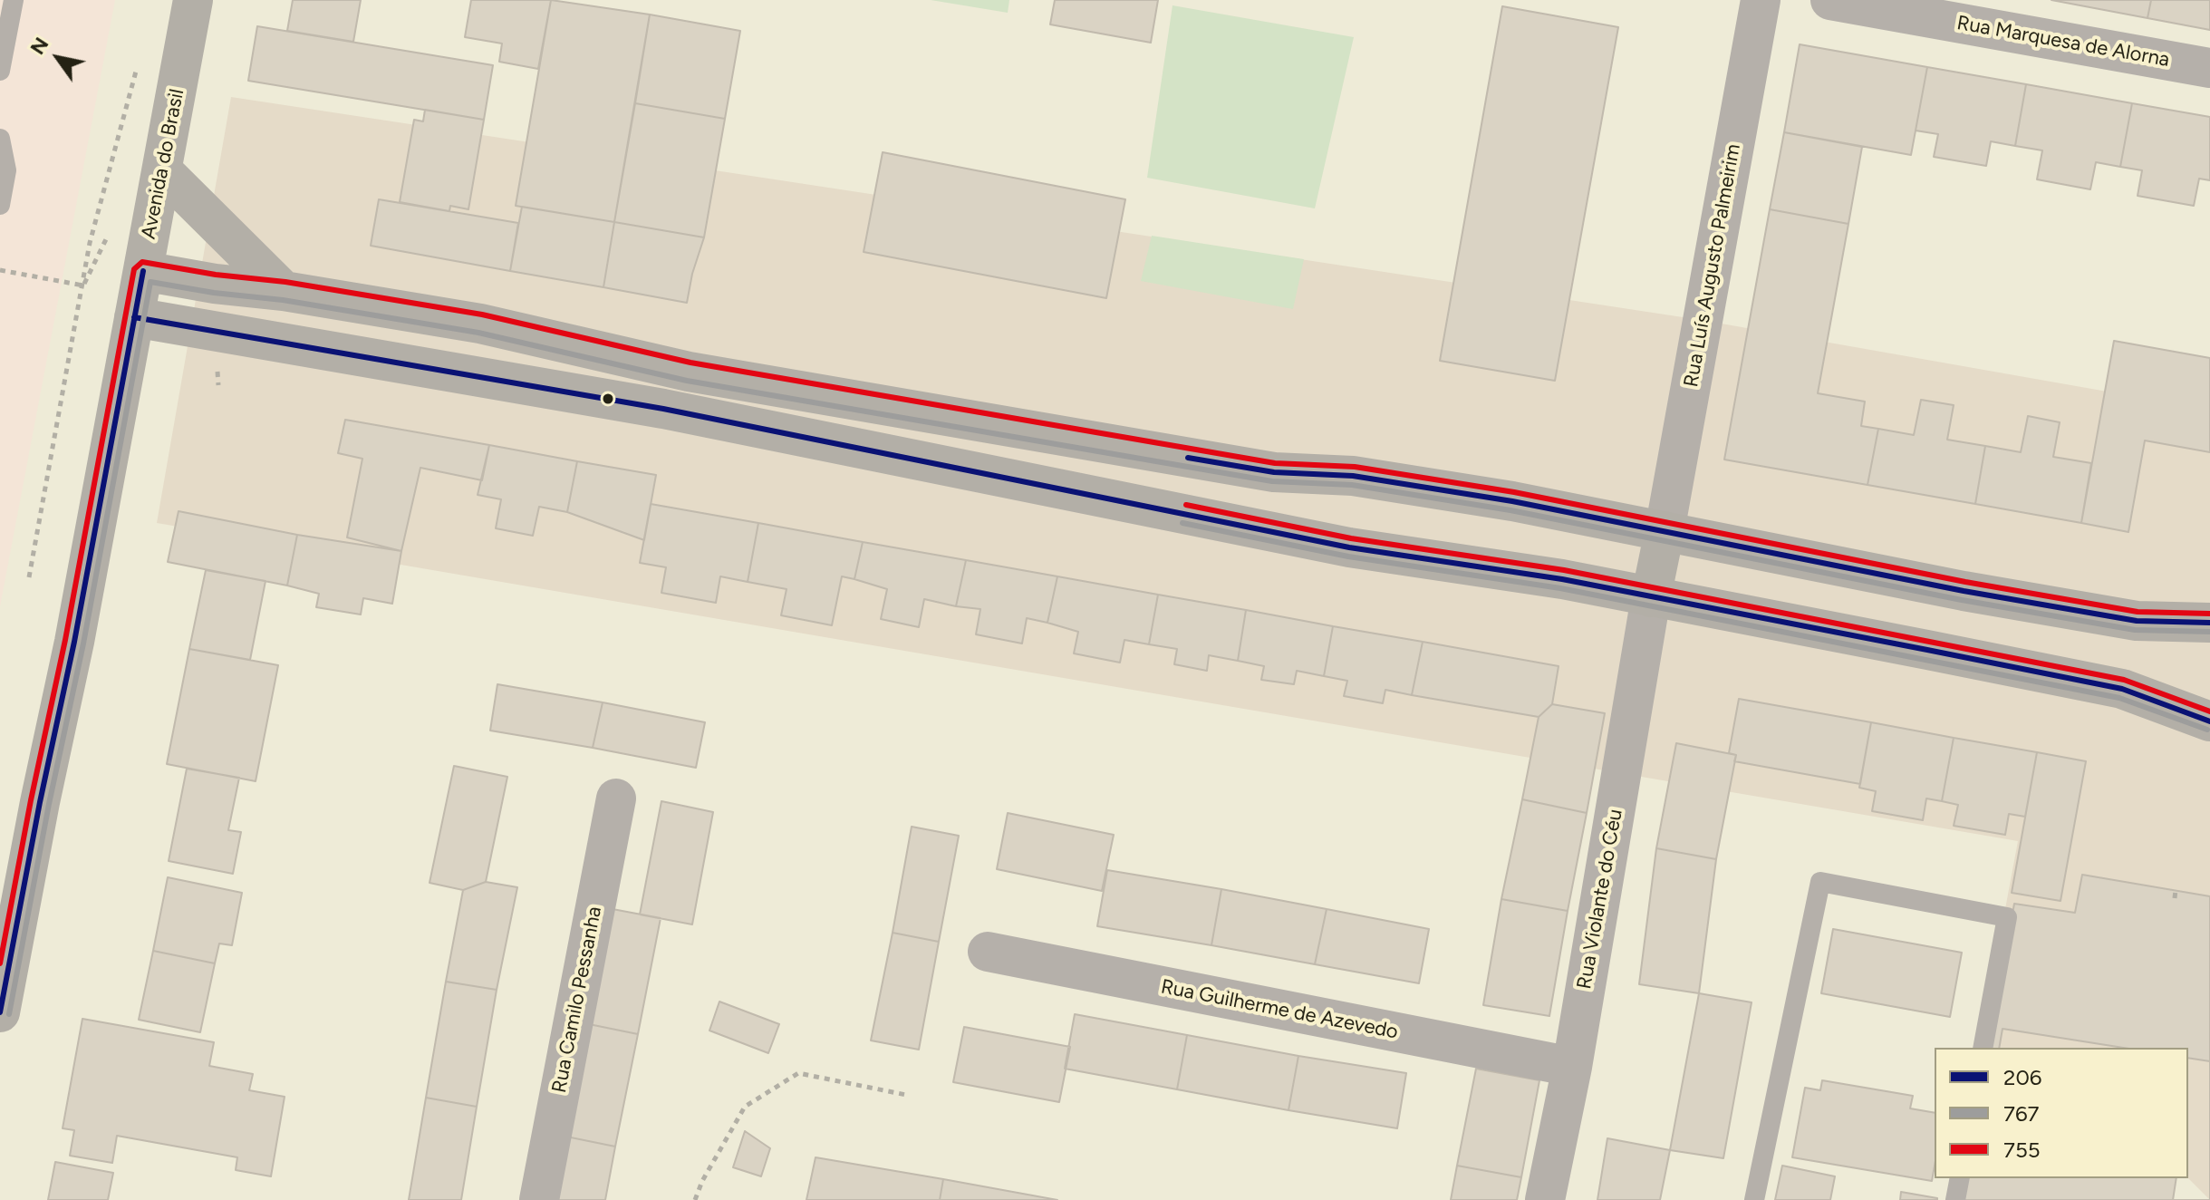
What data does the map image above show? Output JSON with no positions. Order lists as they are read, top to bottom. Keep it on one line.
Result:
{"streets":{"main road":["Avenida do Brasil"],"street":["Rua Marquesa de Alorna","Rua Luís Augusto Palmeirim","Rua Violante do Céu","Rua Camilo Pessanha","Rua Guilherme de Azevedo"]},"crossings":[["Rua Violante do Céu","Rua Guilherme de Azevedo"]],"lines":["transit line 755","transit line 206","transit line 767"],"legend":["206","767","755"],"north":"top left"}
